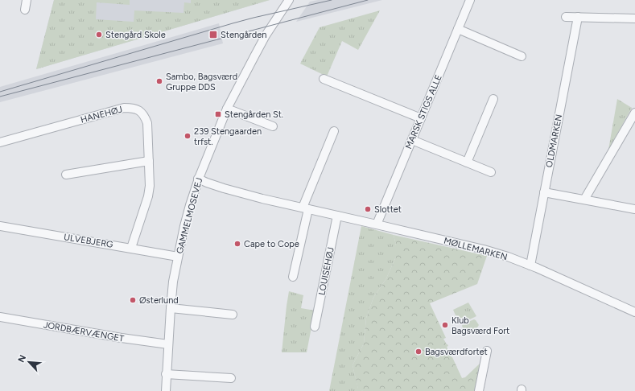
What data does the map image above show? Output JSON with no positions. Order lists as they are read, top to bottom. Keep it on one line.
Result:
{"streets":{"street":["MARSK STIGS ALLE","HANEHØJ","OLDMARKEN","GAMMELMOSEVEJ","ULVEBJERG","MØLLEMARKEN","LOUISEHØJ","JORDBÆRVÆNGET"]},"crossings":[["MARSK STIGS ALLE","MØLLEMARKEN"],["HANEHØJ","ULVEBJERG"],["OLDMARKEN","MØLLEMARKEN"],["GAMMELMOSEVEJ","ULVEBJERG"],["GAMMELMOSEVEJ","MØLLEMARKEN"],["GAMMELMOSEVEJ","JORDBÆRVÆNGET"],["MØLLEMARKEN","LOUISEHØJ"]],"places":{"other":["Stengård Skole","Sambo, Bagsværd Gruppe DDS","239 Stengaarden trfst.","Slottet","Cape to Cope","Østerlund","Klub Bagsværd Fort","Bagsværdfortet"],"transit":["Stengården","Stengården St."]},"north":"top left"}
